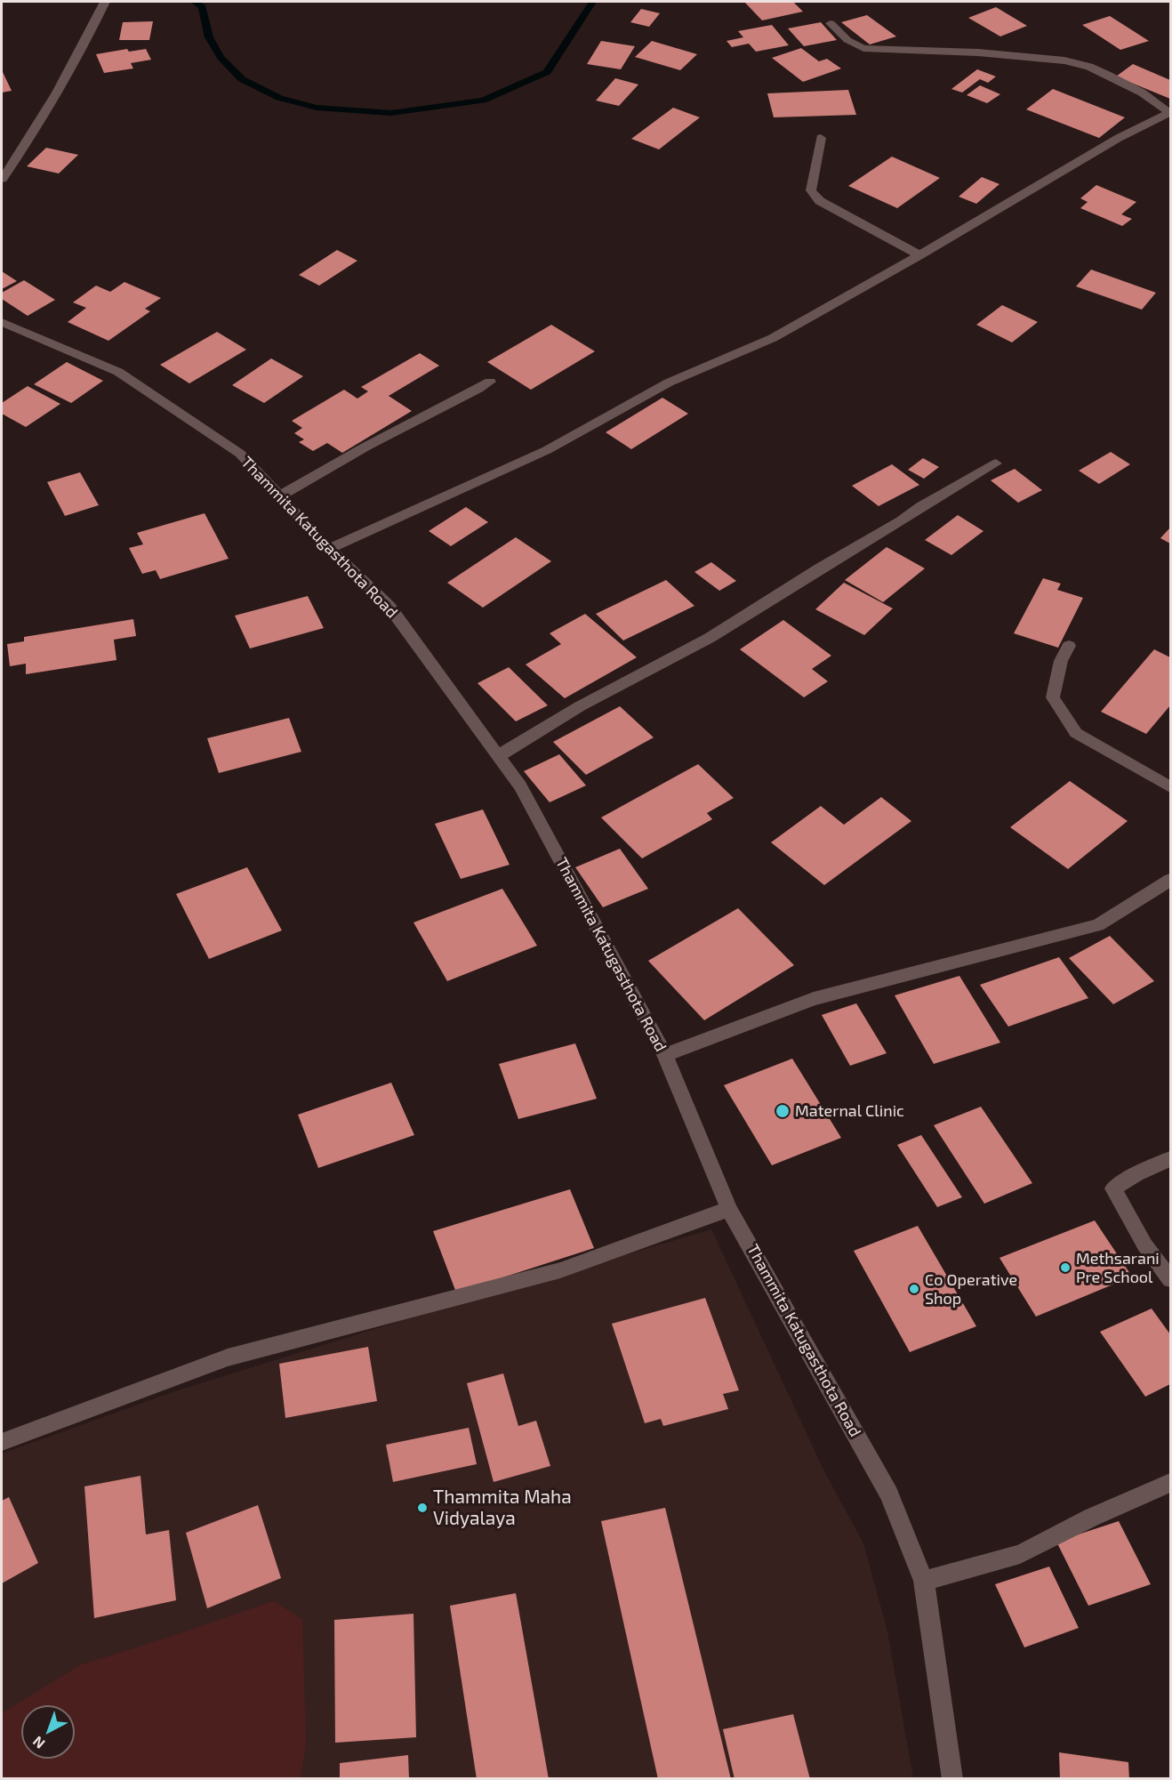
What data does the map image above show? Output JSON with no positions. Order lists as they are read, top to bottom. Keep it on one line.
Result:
{"streets":{"street":["Thammita Katugasthota Road"]},"places":["Maternal Clinic","Methsarani Pre School","Co Operative Shop","Thammita Maha Vidyalaya"],"north":"bottom left"}
